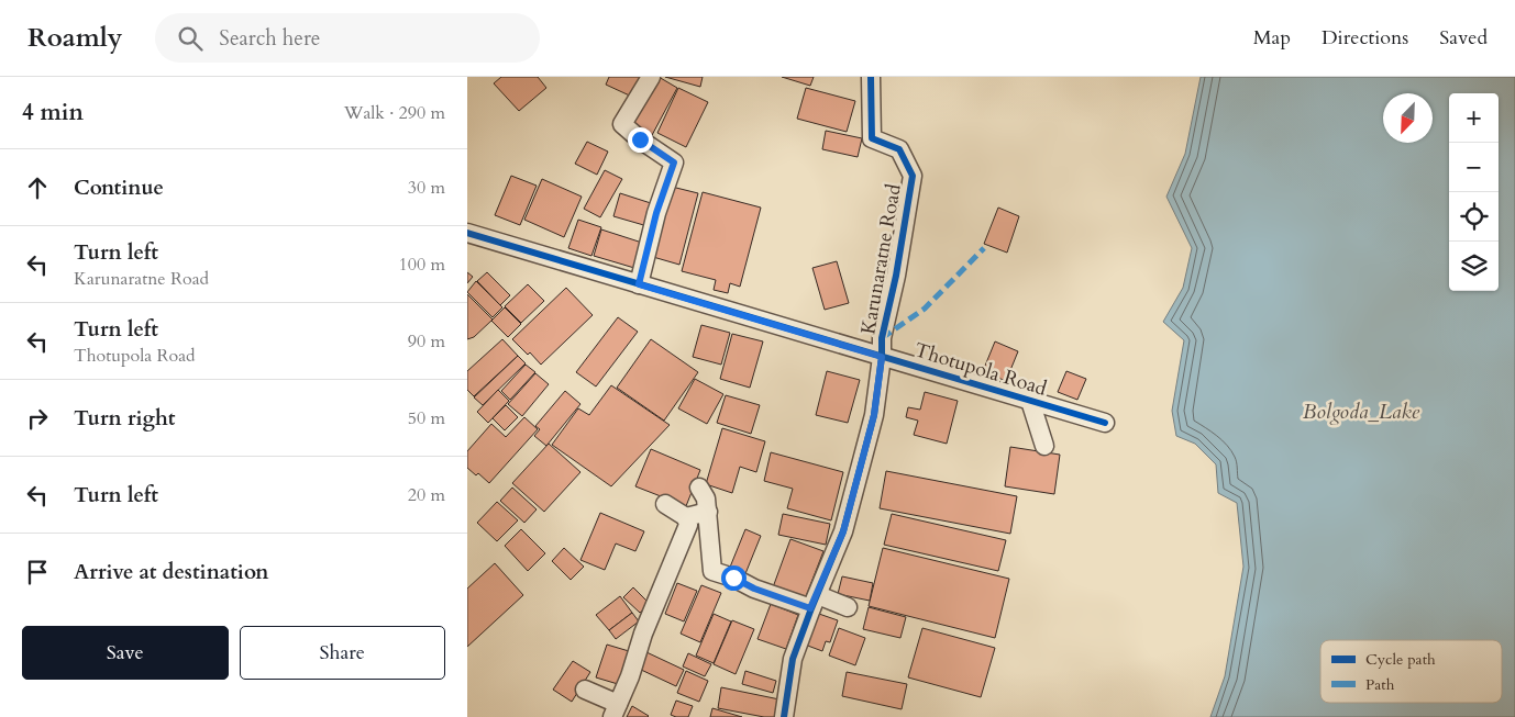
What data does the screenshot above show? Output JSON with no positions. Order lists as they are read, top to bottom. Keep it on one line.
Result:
{"streets":{"street":["Karunaratne Road","Thotupola Road"]},"crossings":[["Karunaratne Road","Thotupola Road"]],"water":["Bolgoda_Lake"],"legend":["Cycle path","Path"],"north":"bottom left","page":{"header":"Roamly","search":"Search here","nav":["Map","Directions","Saved"],"heading":["4 min","Walk · 290 m"],"map_buttons":["+","−"],"list":[["Continue","30 m"],["Turn left","Karunaratne Road","100 m"],["Turn left","Thotupola Road","90 m"],["Turn right","50 m"],["Turn left","20 m"],"Arrive at destination"],"buttons":["Save","Share"]}}
